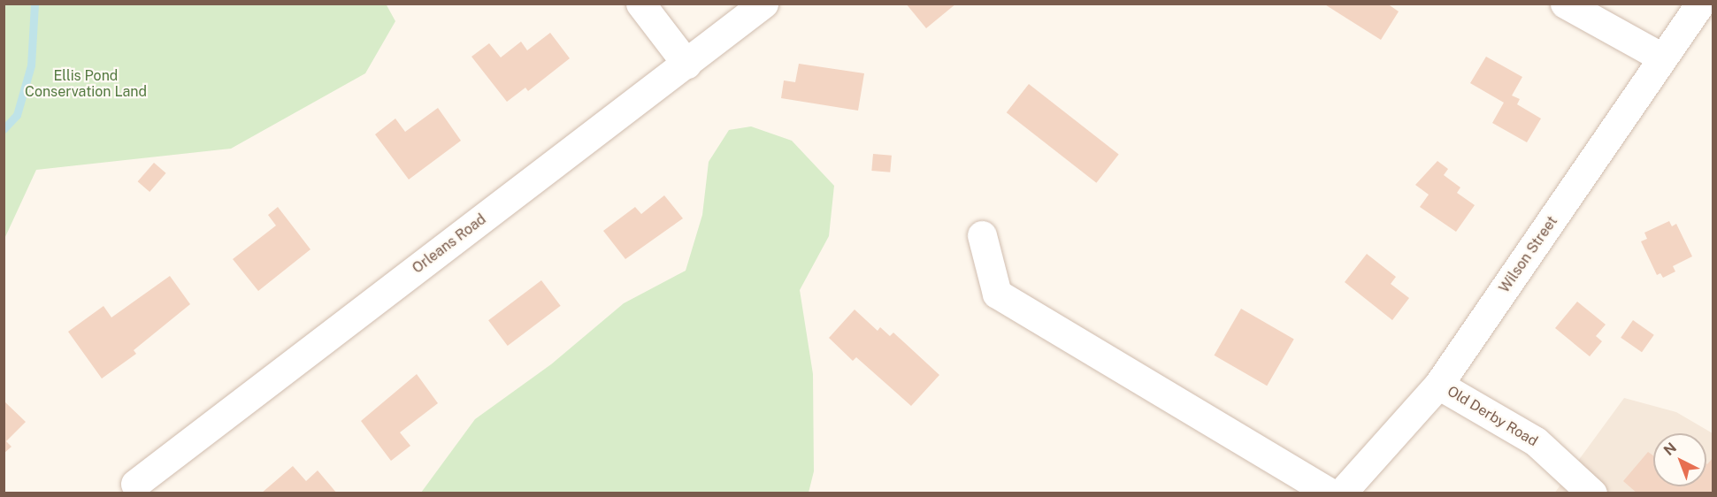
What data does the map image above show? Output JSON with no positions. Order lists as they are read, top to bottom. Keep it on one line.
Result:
{"streets":{"street":["Orleans Road","Wilson Street","Old Derby Road"]},"crossings":[["Wilson Street","Old Derby Road"]],"parks":["Ellis Pond Conservation Land"],"north":"top left"}
